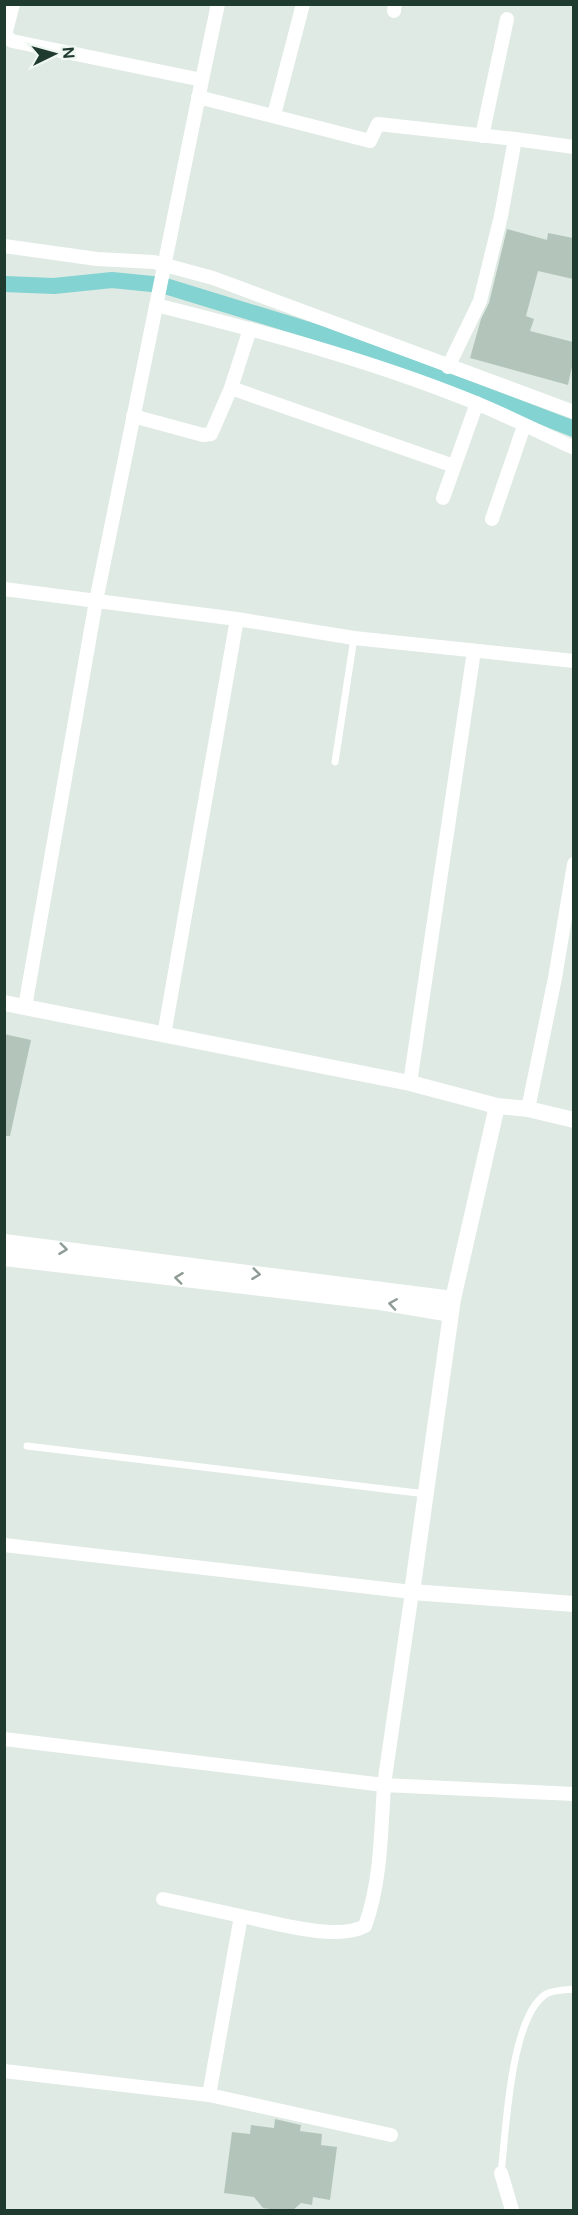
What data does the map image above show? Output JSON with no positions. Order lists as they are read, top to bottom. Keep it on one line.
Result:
{"north":"right"}
